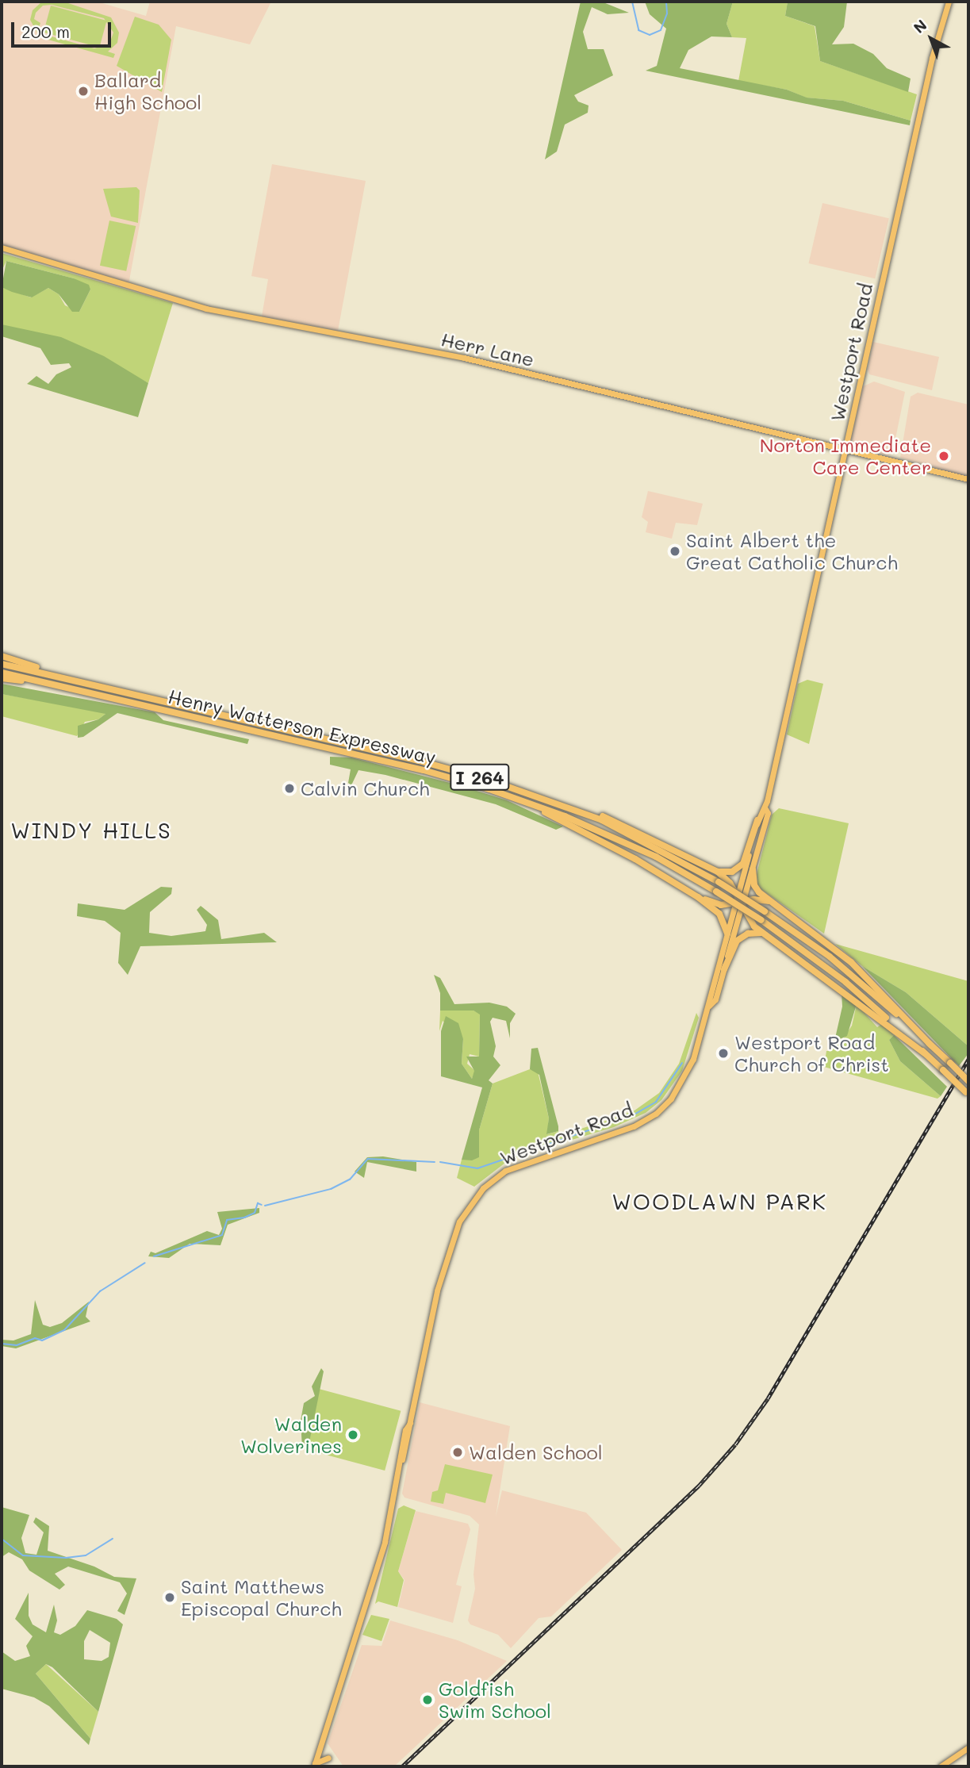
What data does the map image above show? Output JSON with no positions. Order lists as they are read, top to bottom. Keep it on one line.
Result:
{"streets":{"highway":["Henry Watterson Expressway","I 264"],"main road":["Herr Lane","Westport Road"]},"crossings":[["Herr Lane","Westport Road"]],"districts":["WINDY HILLS","WOODLAWN PARK"],"places":["Ballard High School","Norton Immediate Care Center","Saint Albert the Great Catholic Church","Calvin Church","Westport Road Church of Christ","Walden Wolverines","Walden School","Saint Matthews Episcopal Church","Goldfish Swim School"],"scale_bar":"200 m","north":"top left"}
